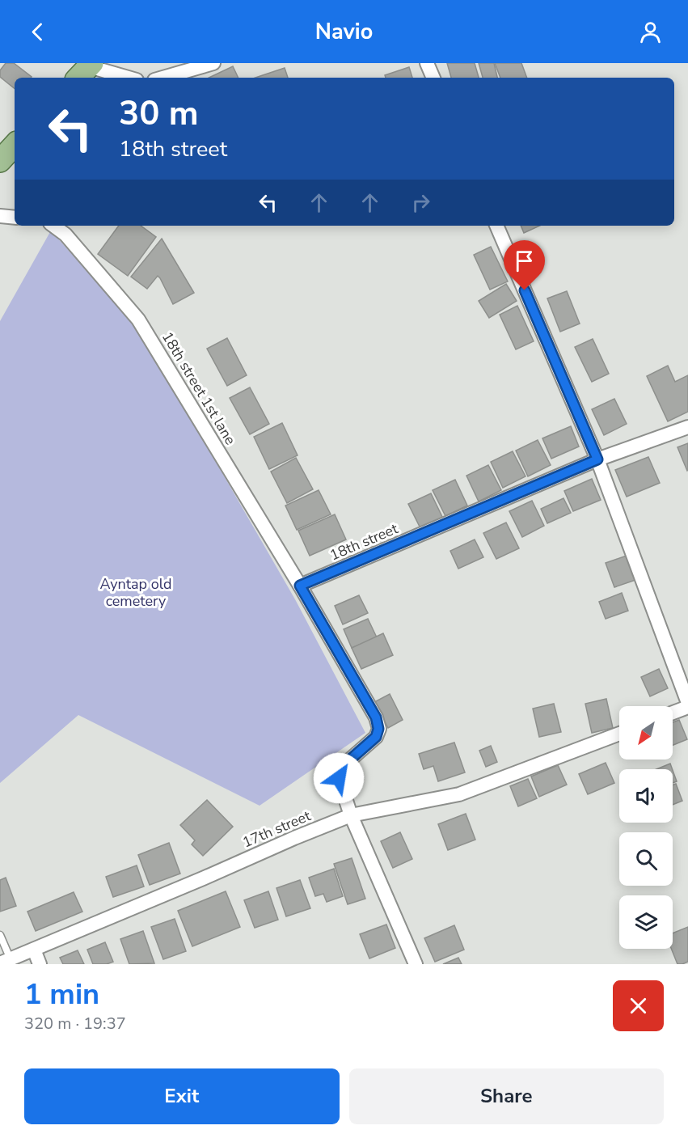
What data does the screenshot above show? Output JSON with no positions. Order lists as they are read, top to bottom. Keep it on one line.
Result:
{"streets":{"street":["18th street 1st lane","18th street","17th street"]},"crossings":[["18th street 1st lane","18th street"]],"parks":["Ayntap old cemetery"],"north":"bottom left","page":{"header":"Navio","turn":["30 m","18th street"],"heading":["1 min","320 m · 19:37"],"buttons":["Exit","Share"]}}
